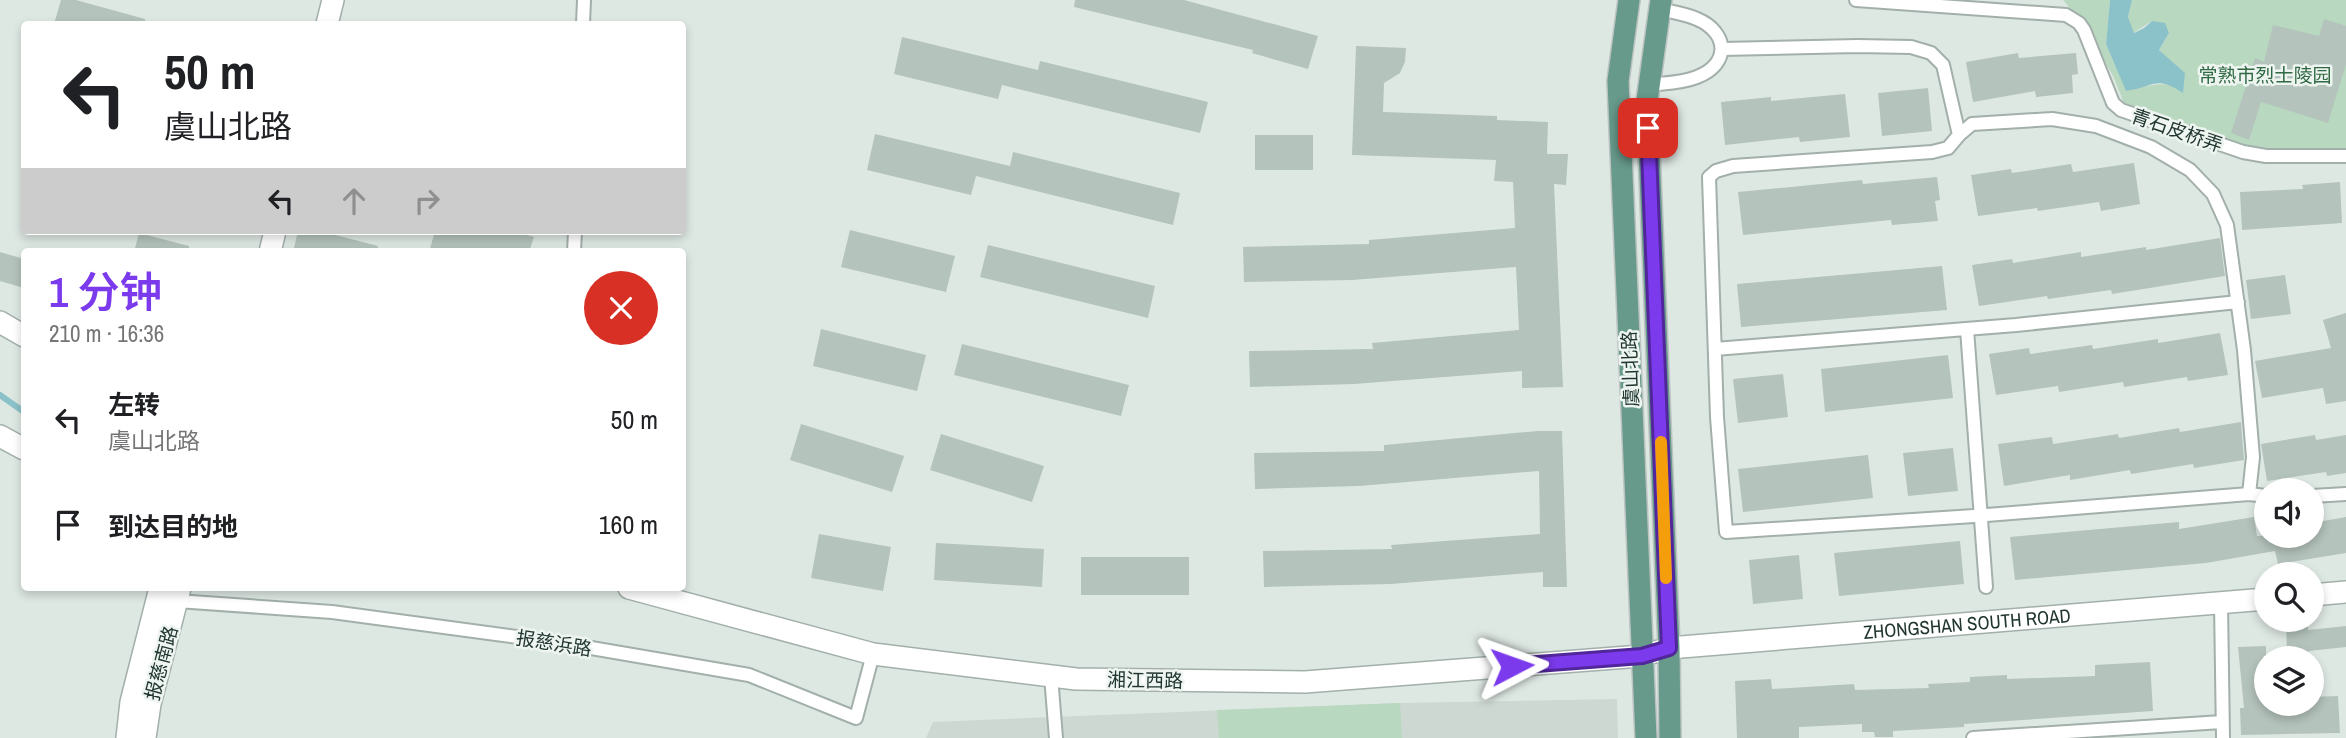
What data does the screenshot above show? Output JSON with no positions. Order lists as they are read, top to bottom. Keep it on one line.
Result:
{"streets":{"main road":["虞山北路"],"street":["ZHONGSHAN SOUTH ROAD","报慈南路","湘江西路"],"lane":["青石皮桥弄","报慈浜路"]},"crossings":[["虞山北路","ZHONGSHAN SOUTH ROAD"],["虞山北路","湘江西路"],["ZHONGSHAN SOUTH ROAD","湘江西路"],["报慈浜路","报慈南路"],["报慈浜路","湘江西路"]],"parks":["常熟市烈士陵园"],"page":{"turn":["50 m","虞山北路"],"heading":["1 分钟","210 m · 16:36"],"list":[{"name":"左转","note":"虞山北路","value":"50 m"},{"name":"到达目的地","value":"160 m"}]}}
